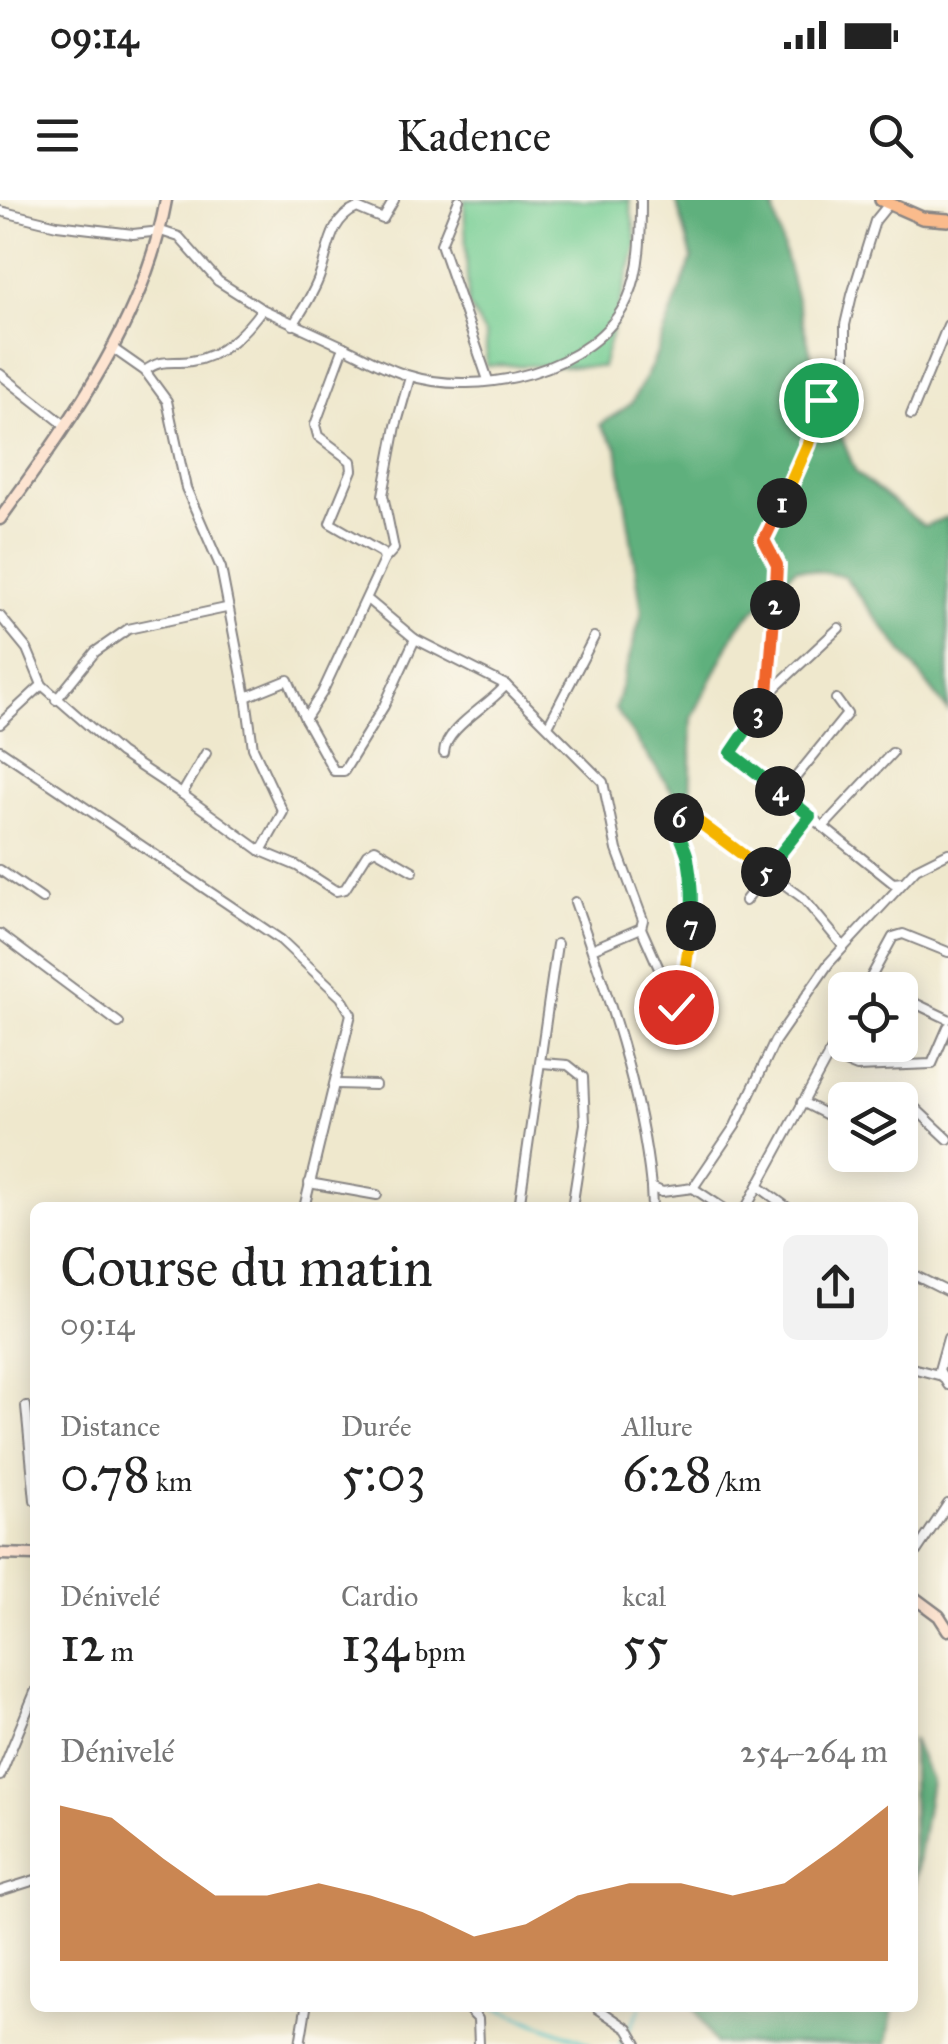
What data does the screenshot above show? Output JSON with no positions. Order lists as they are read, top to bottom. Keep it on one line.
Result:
{"page":{"status":"09:14","header":"Kadence","pins":["1","2","3","4","6","5","7"],"heading":["Course du matin","09:14"],"stats":[["Distance","0.78 km"],["Durée","5:03"],["Allure","6:28 /km"],["Dénivelé","12 m"],["Cardio","134 bpm"],["kcal","55"]],"chart":["Dénivelé","254–264 m"]}}
